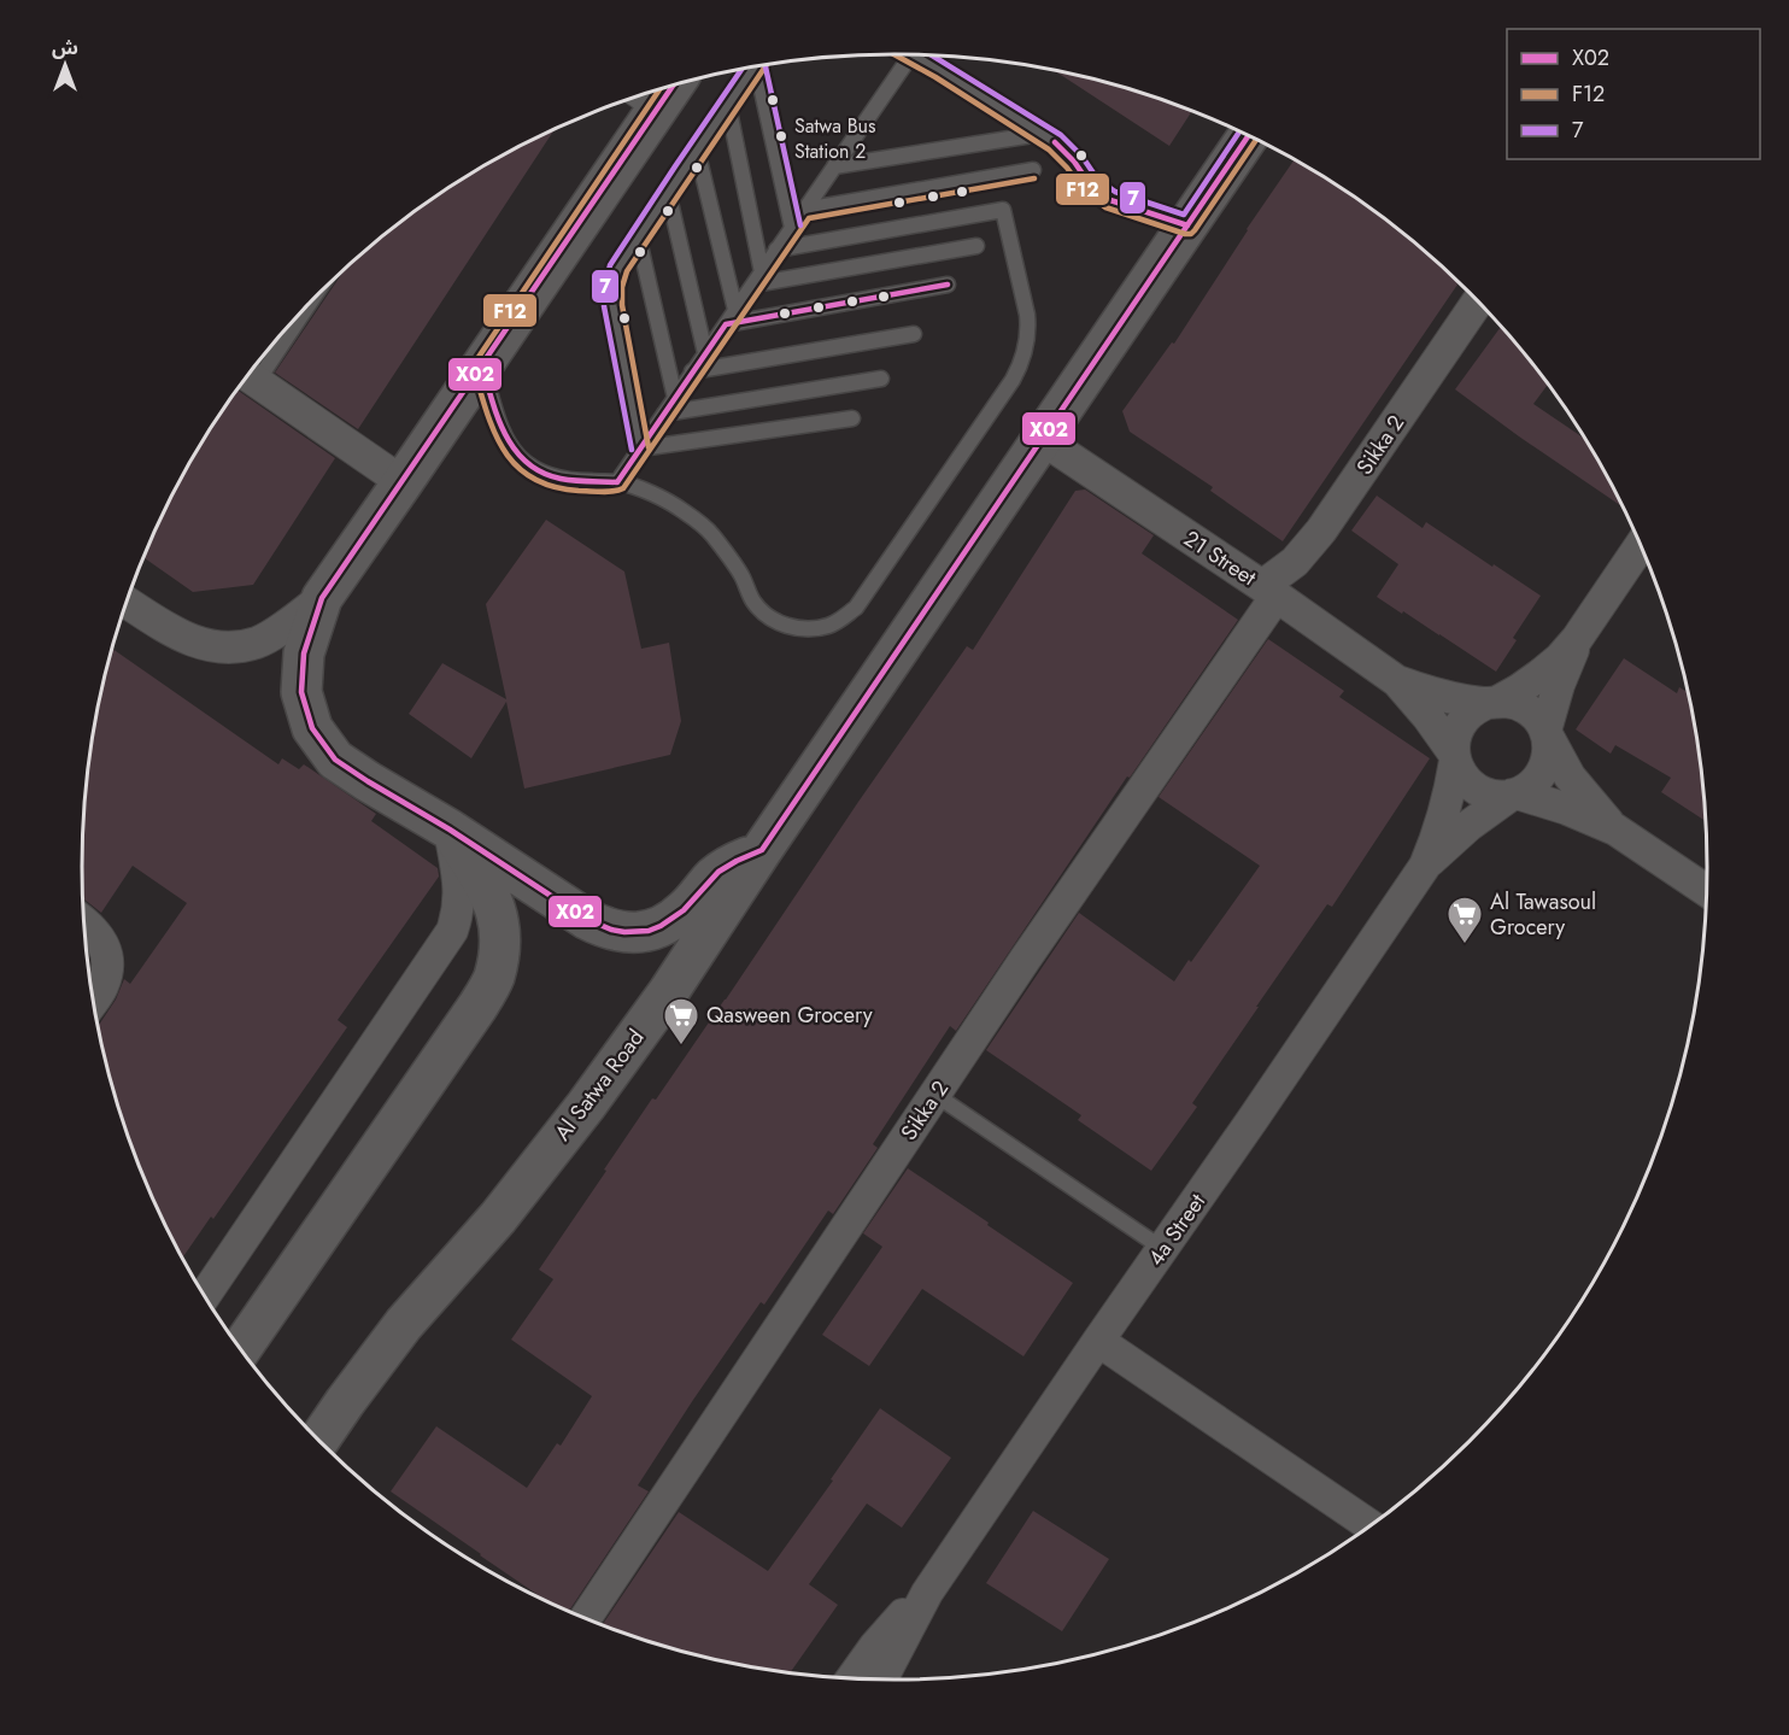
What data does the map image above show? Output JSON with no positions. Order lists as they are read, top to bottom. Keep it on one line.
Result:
{"streets":{"main road":["Al Satwa Road"],"street":["Sikka 2","21 Street","4a Street"]},"crossings":[["Sikka 2","21 Street"],["21 Street","Al Satwa Road"],["21 Street","4a Street"]],"places":{"other":["Satwa Bus Station 2"],"supermarket":["Al Tawasoul Grocery","Qasween Grocery"]},"lines":["transit line F12","transit line 7","transit line X02"],"legend":["X02","F12","7"],"north":"top"}
